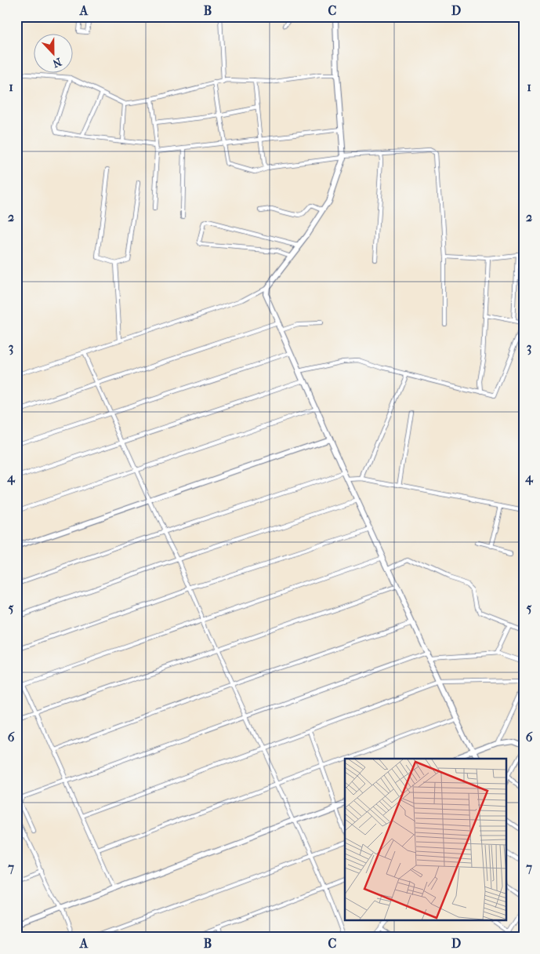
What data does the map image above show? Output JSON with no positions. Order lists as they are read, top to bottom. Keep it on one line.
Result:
{"north":"bottom","grid":{"columns":["A","B","C","D"],"rows":["1","2","3","4","5","6","7"]}}
